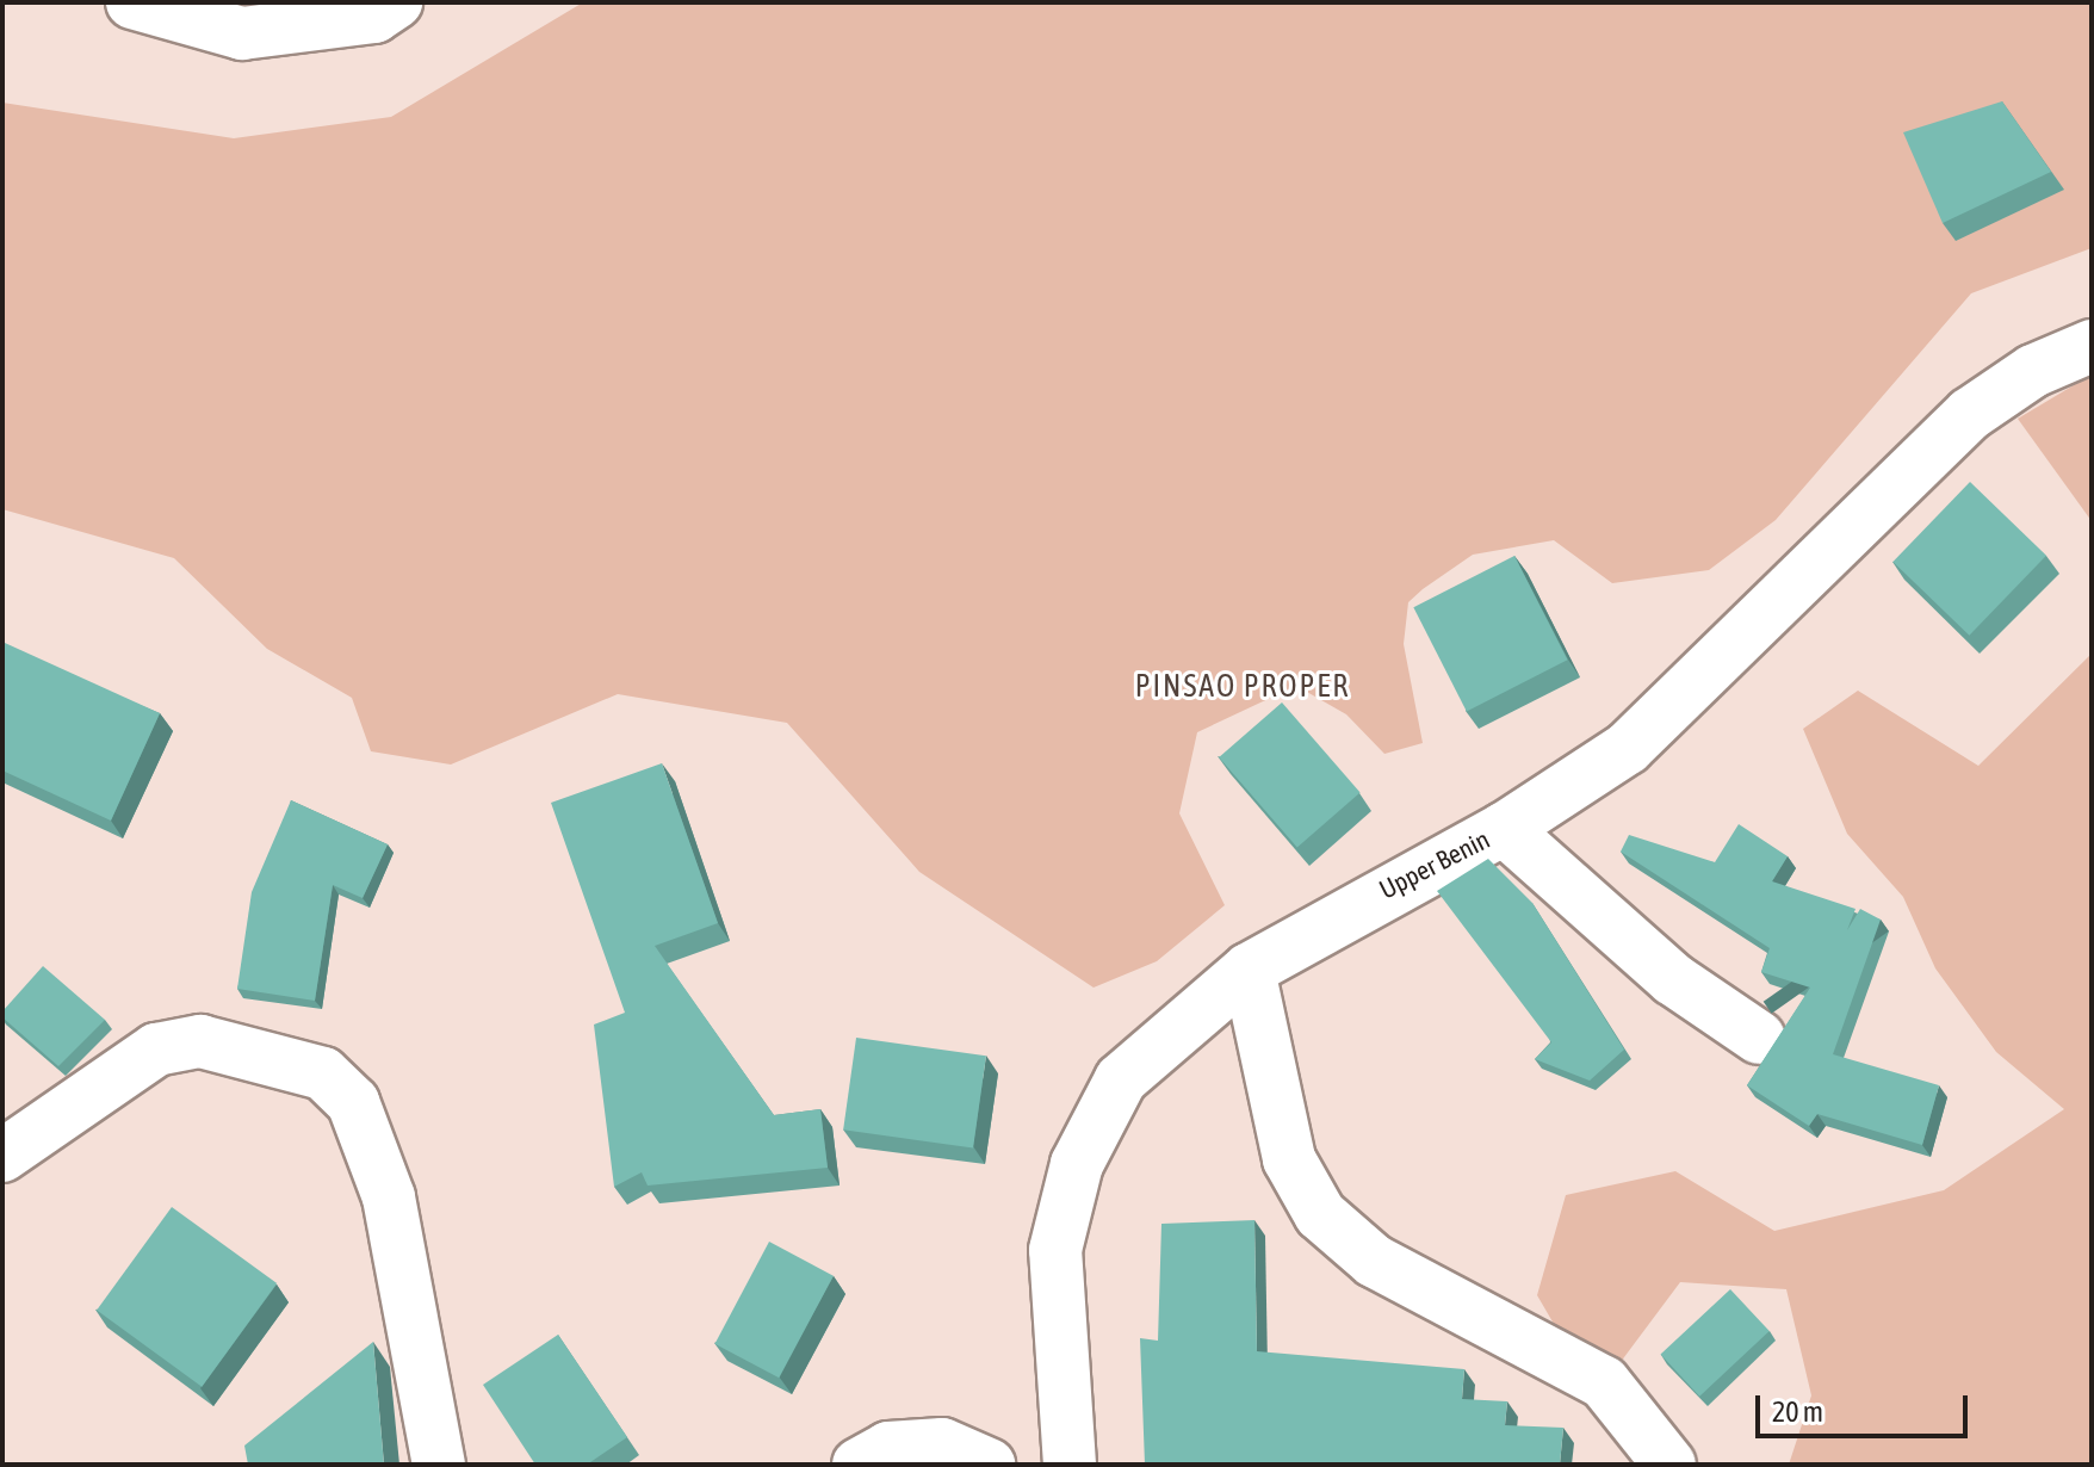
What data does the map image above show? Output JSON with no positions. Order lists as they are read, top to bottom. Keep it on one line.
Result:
{"streets":{"street":["Upper Benin"]},"districts":["PINSAO PROPER"],"scale_bar":"20 m"}
